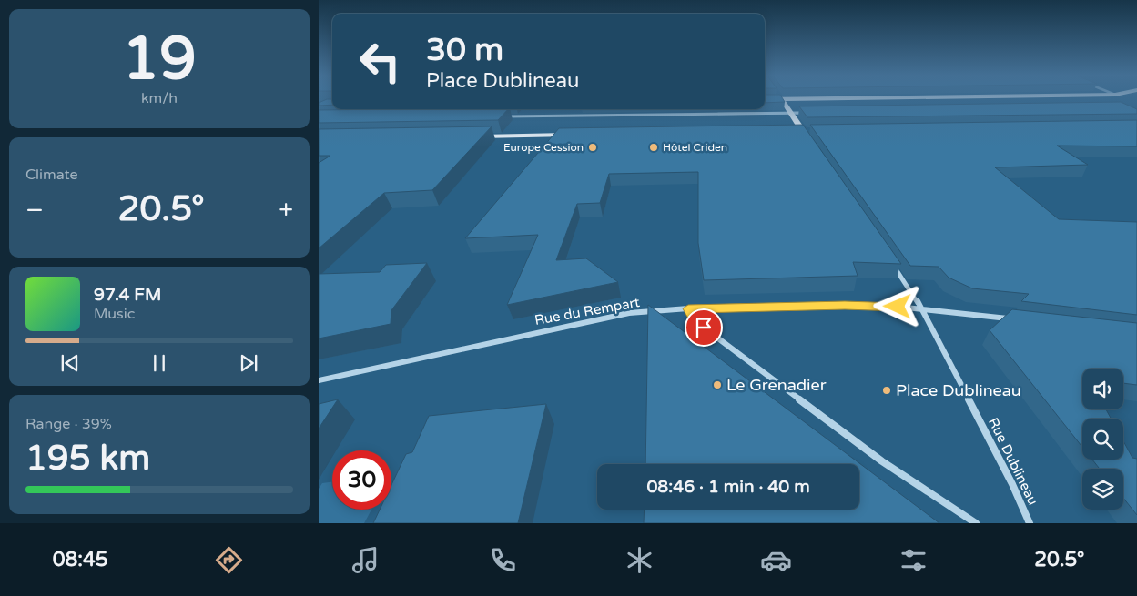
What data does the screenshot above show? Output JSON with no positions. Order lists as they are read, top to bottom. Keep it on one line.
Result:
{"streets":{"street":["Rue du Rempart","Rue Dublineau"]},"crossings":[["Rue du Rempart","Rue Dublineau"]],"places":["Europe Cession","Hôtel Criden","Le Grenadier","Place Dublineau"],"page":{"tile":[["19","km/h"],"Climate",["Range · 39%","195 km"]],"turn":["30 m","Place Dublineau"],"heat":["−","20.5°","+"],"song":["97.4 FM","Music"],"limit":"30","trip":"08:46 · 1 min · 40 m","tabs":["08:45","20.5°"]}}
